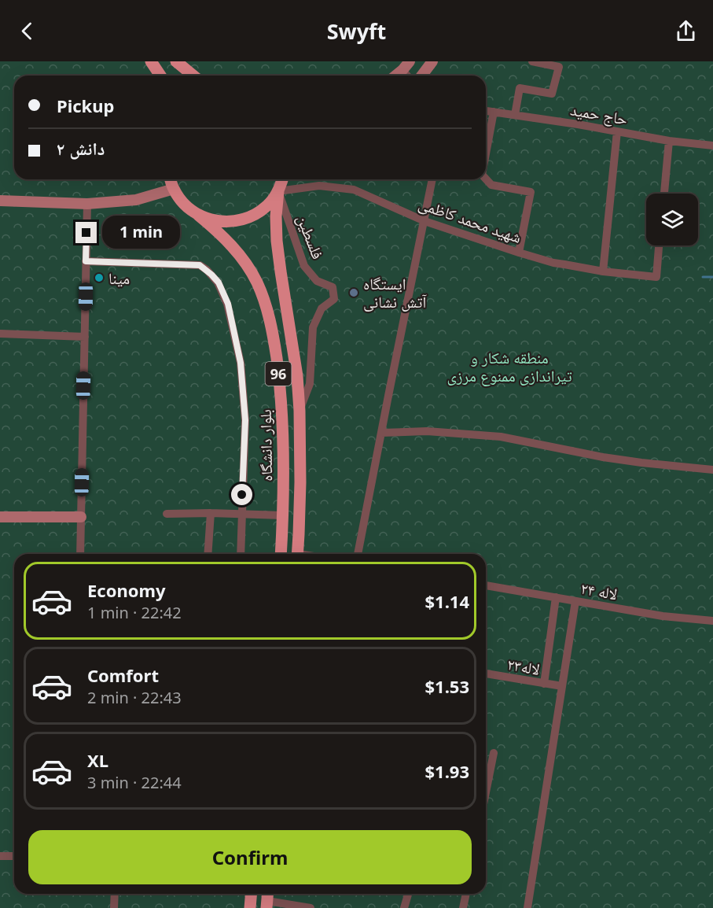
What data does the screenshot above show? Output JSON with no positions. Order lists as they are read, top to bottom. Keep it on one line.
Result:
{"streets":{"main road":["96","بلوار دانشگاه"],"street":["حاج حمید","شهید محمد کاظمی","فلسطین","لاله ۲۴","لاله۲۳"]},"crossings":[["شهید محمد کاظمی","فلسطین"],["شهید محمد کاظمی","96"],["فلسطین","96"],["96","بلوار دانشگاه"]],"parks":["منطقه شکار و تیراندازی ممنوع مرزی"],"places":["مینا","ایستگاه آتش نشانی"],"page":{"header":"Swyft","banner":["Pickup","دانش ۲"],"bubble":"1 min","list":[{"name":"Economy","note":"1 min · 22:42","value":"$1.14"},{"name":"Comfort","note":"2 min · 22:43","value":"$1.53"},{"name":"XL","note":"3 min · 22:44","value":"$1.93"}],"buttons":"Confirm"}}
